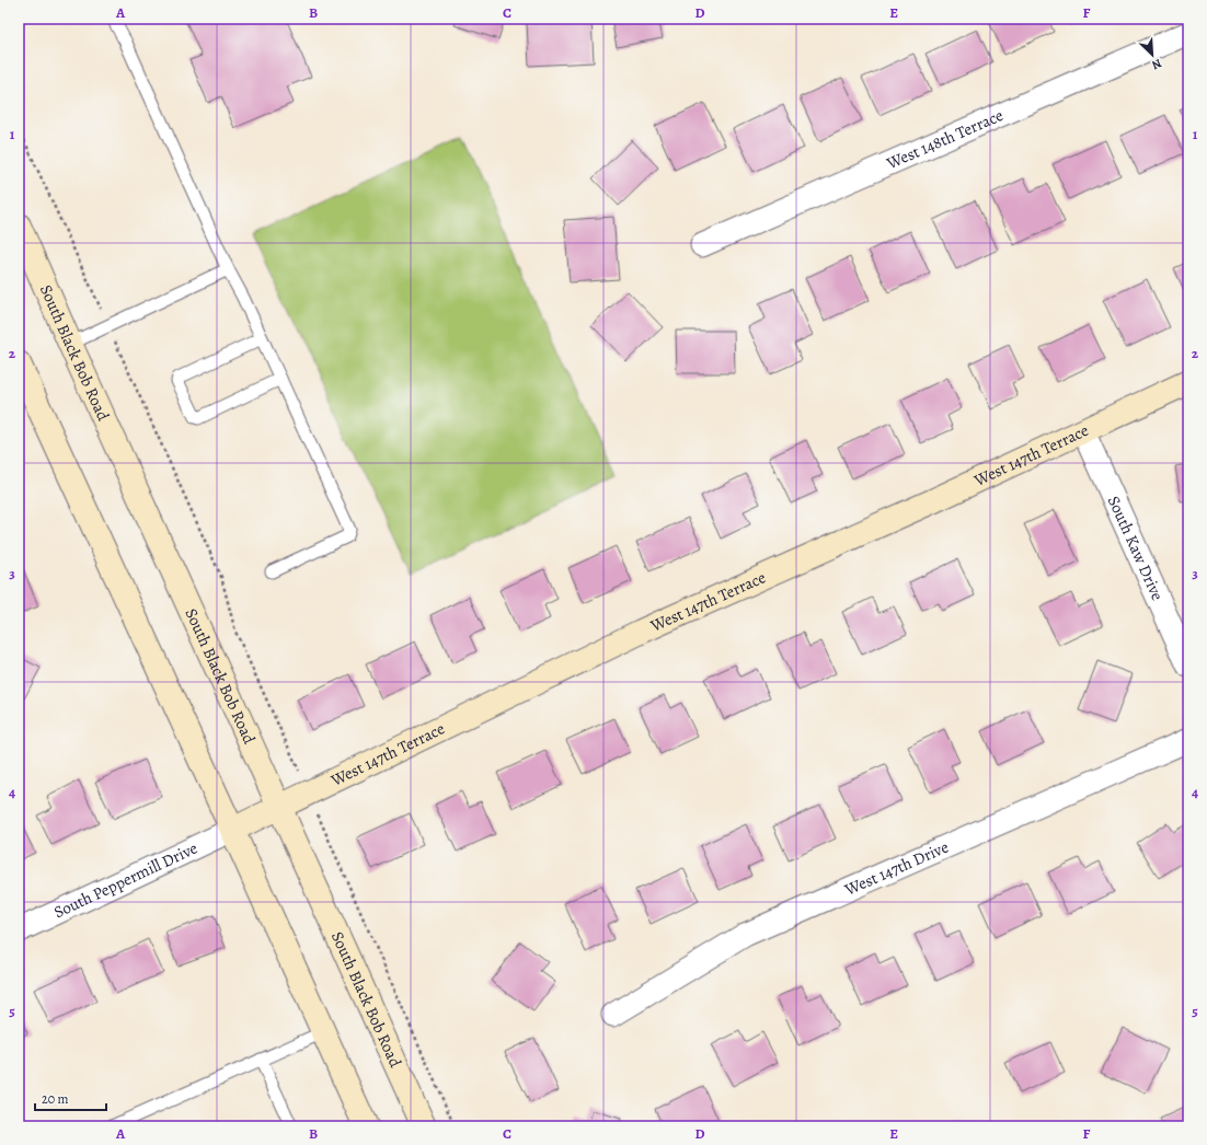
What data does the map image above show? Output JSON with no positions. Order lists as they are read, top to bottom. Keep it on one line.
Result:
{"streets":{"main road":["South Black Bob Road","West 147th Terrace"],"street":["West 148th Terrace","South Kaw Drive","West 147th Drive","South Peppermill Drive"]},"crossings":[["South Black Bob Road","West 147th Terrace"],["West 147th Terrace","South Kaw Drive"],["West 147th Terrace","South Peppermill Drive"]],"scale_bar":"20 m","north":"bottom right","grid":{"columns":["A","B","C","D","E","F"],"rows":["1","2","3","4","5"]}}
